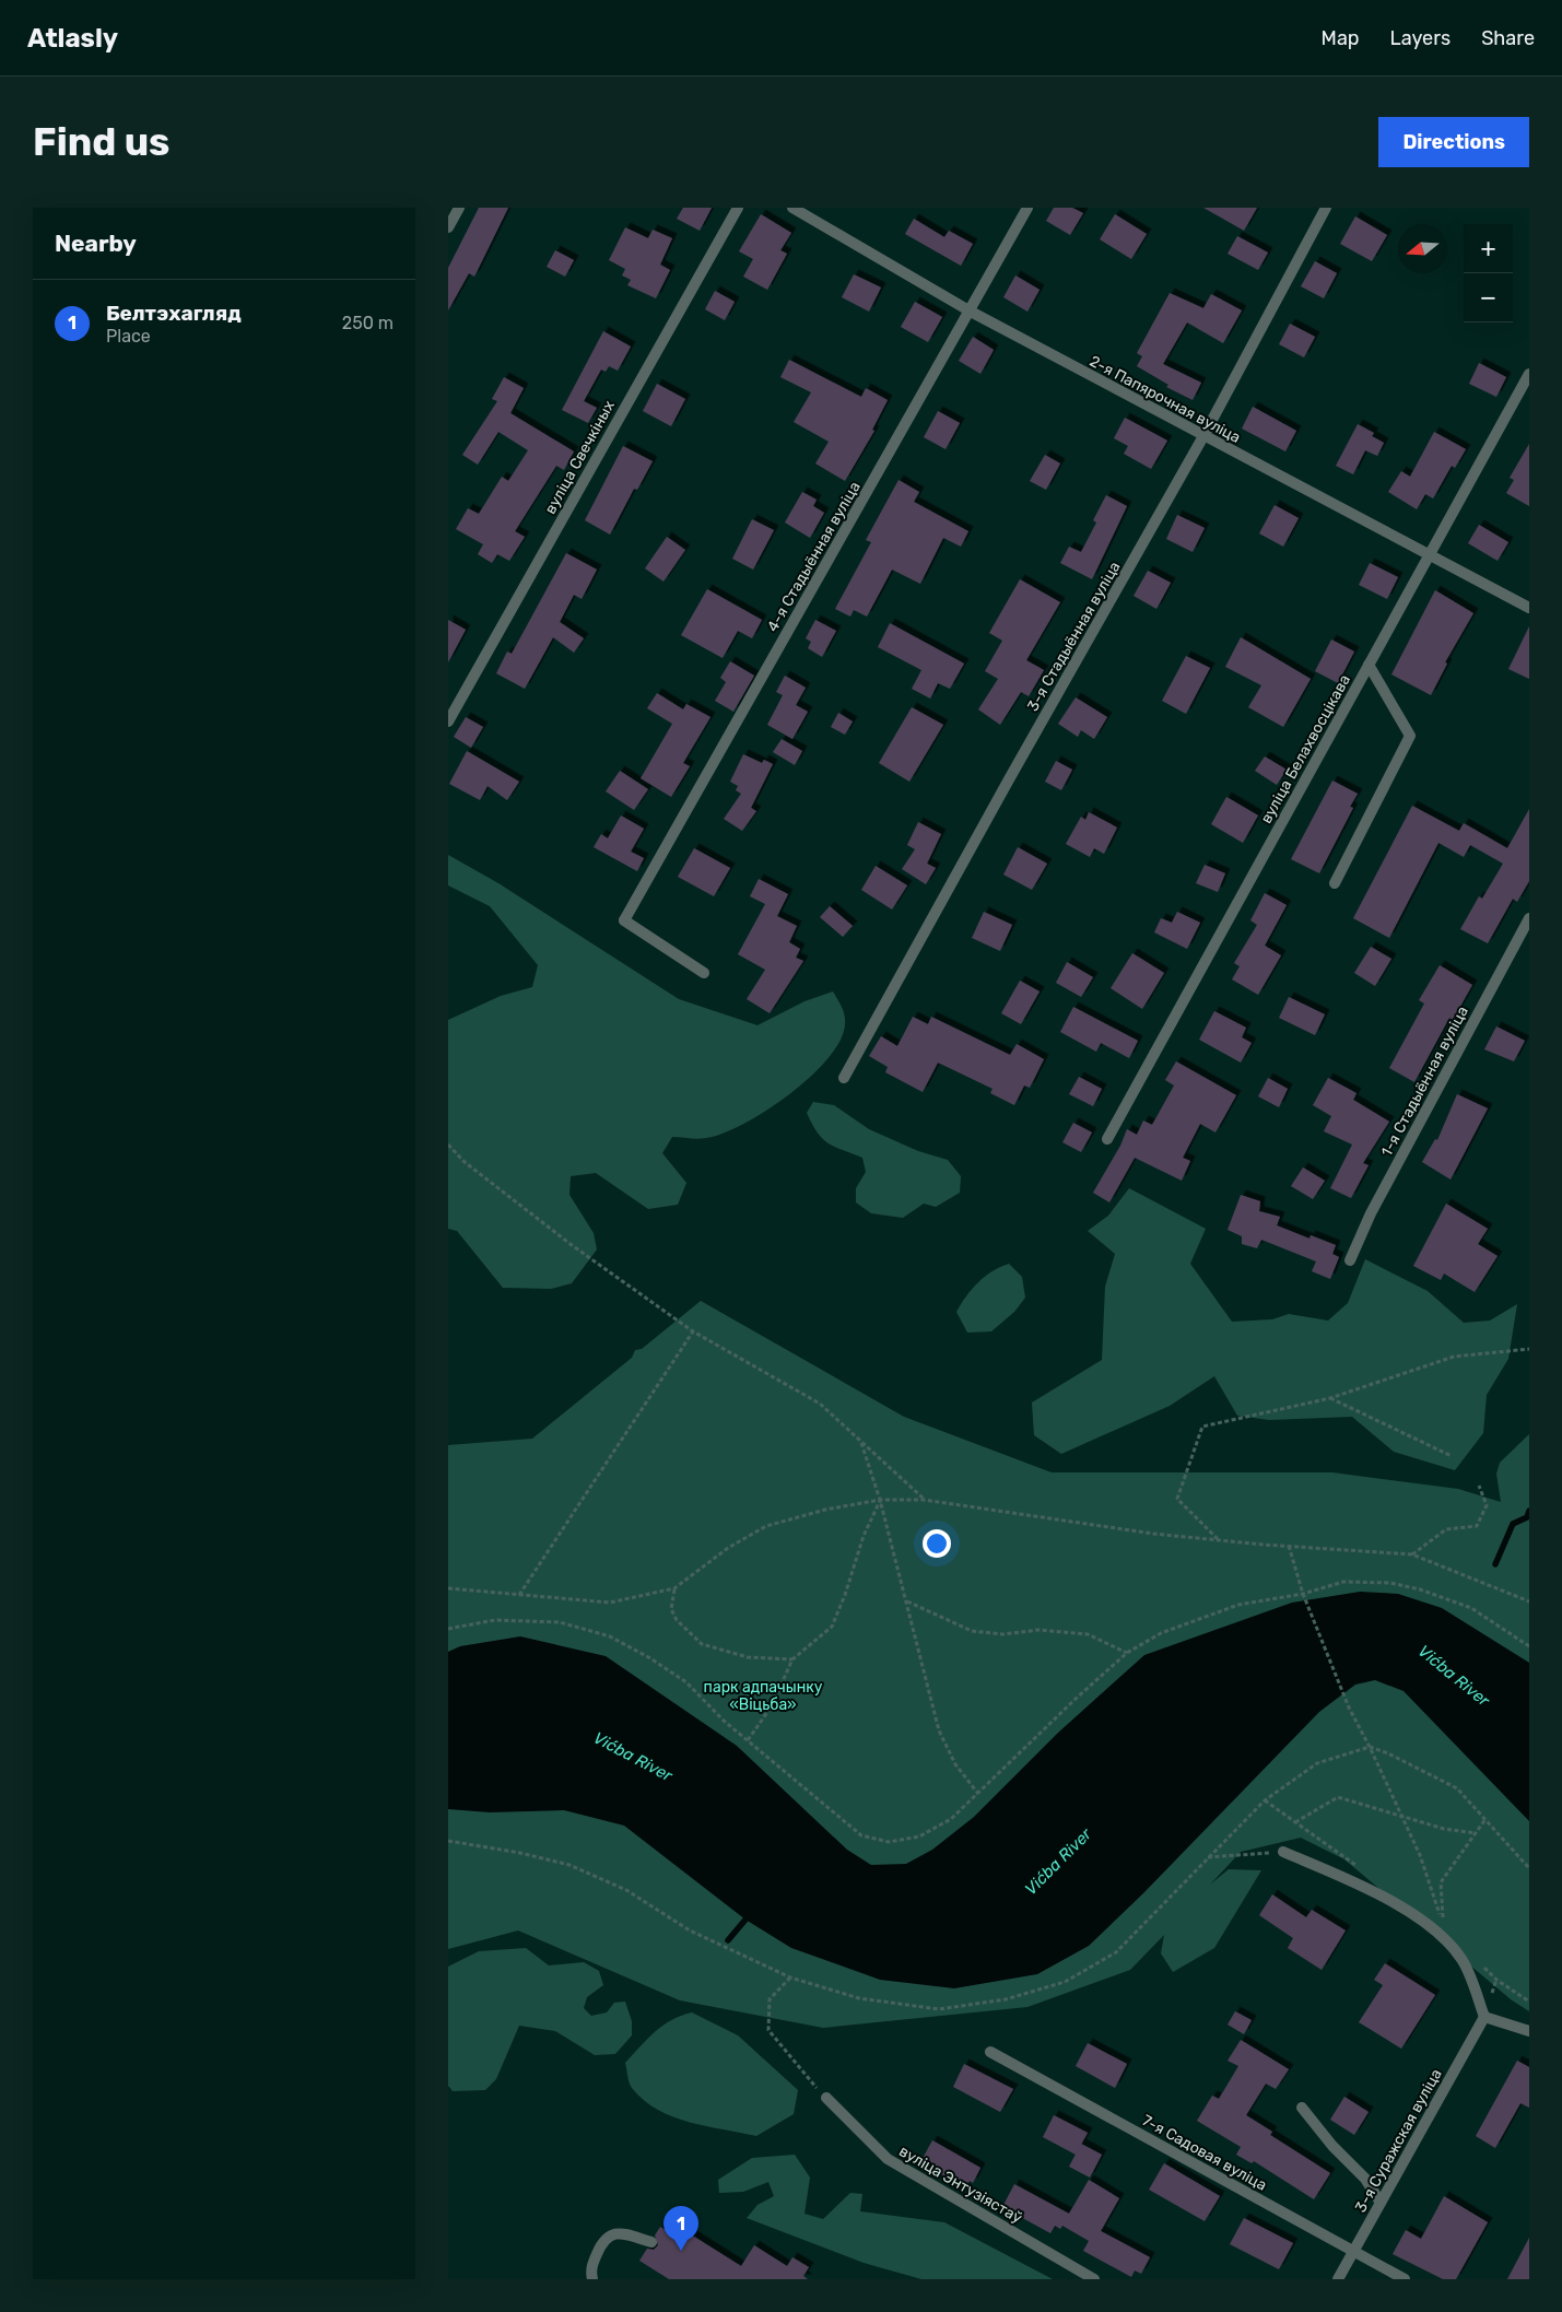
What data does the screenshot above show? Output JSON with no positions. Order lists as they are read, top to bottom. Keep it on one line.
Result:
{"streets":{"street":["2-я Папярочная вуліца","вуліца Свечкіных","4-я Стадыённая вуліца","3-я Стадыённая вуліца","вуліца Белахвосцікава","1-я Стадыённая вуліца","3-я Суражская вуліца","7-я Садовая вуліца","вуліца Энтузіястаў"]},"crossings":[["2-я Папярочная вуліца","4-я Стадыённая вуліца"],["2-я Папярочная вуліца","3-я Стадыённая вуліца"],["2-я Папярочная вуліца","вуліца Белахвосцікава"],["3-я Суражская вуліца","7-я Садовая вуліца"]],"water":["Vićba River"],"parks":["парк адпачынку «Віцьба»"],"north":"left","page":{"header":"Atlasly","nav":["Map","Layers","Share"],"buttons":"Directions","title":"Find us","heading":"Nearby","map_buttons":["+","−"],"list":[{"mark":"1","name":"Белтэхагляд","note":"Place","value":"250 m"}],"pins":"1"}}
